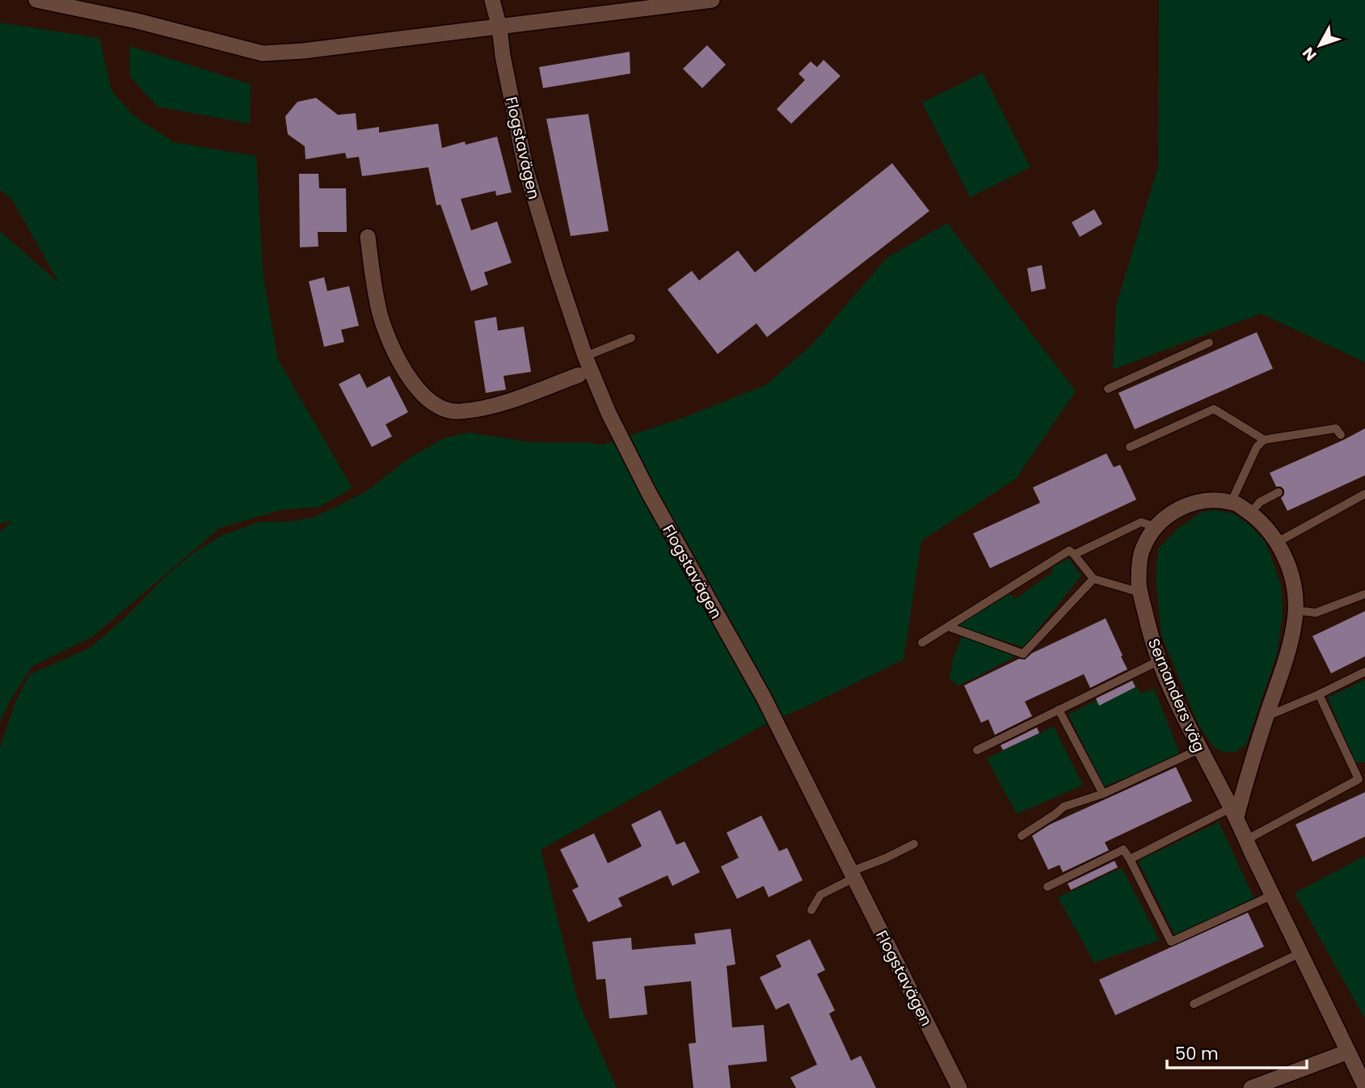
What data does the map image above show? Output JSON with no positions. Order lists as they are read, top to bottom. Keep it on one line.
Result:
{"streets":{"street":["Flogstavägen","Sernanders väg"]},"scale_bar":"50 m","north":"bottom left"}
